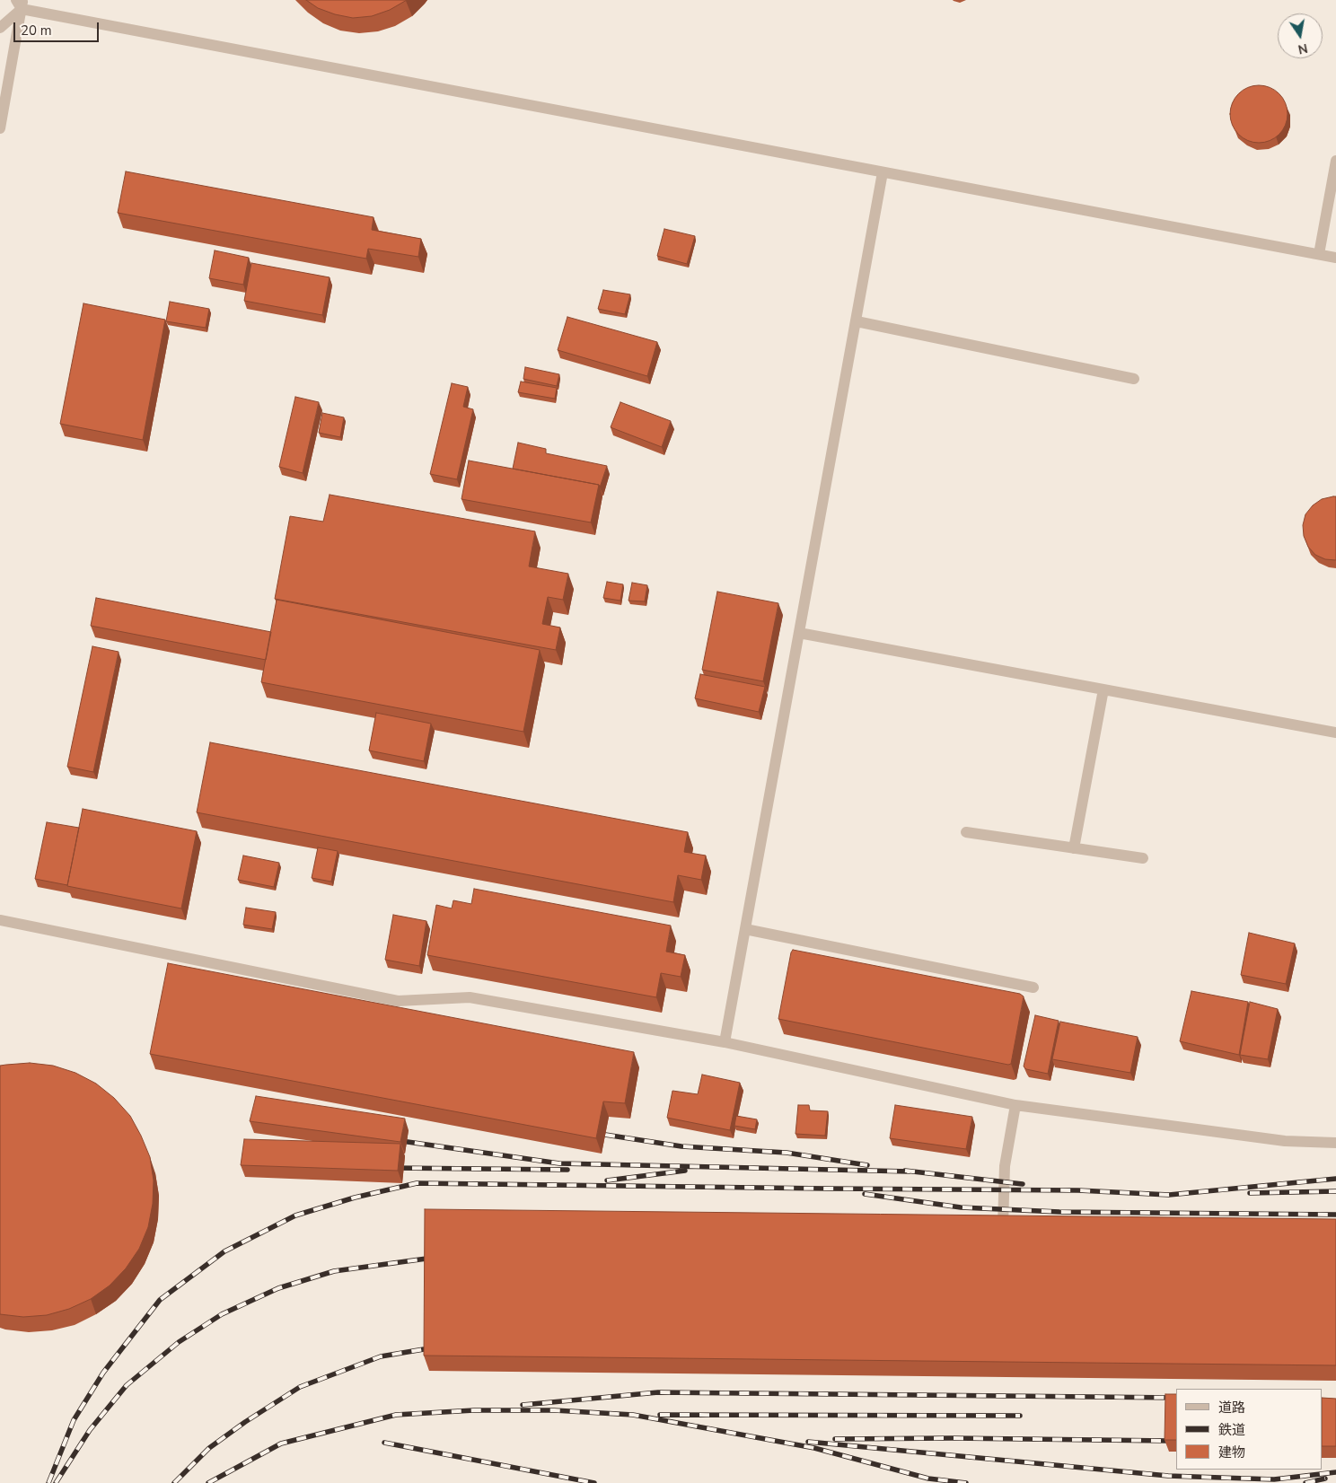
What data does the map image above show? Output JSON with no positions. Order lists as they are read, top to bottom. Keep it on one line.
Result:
{"legend":["道路","鉄道","建物"],"scale_bar":"20 m","north":"bottom"}
